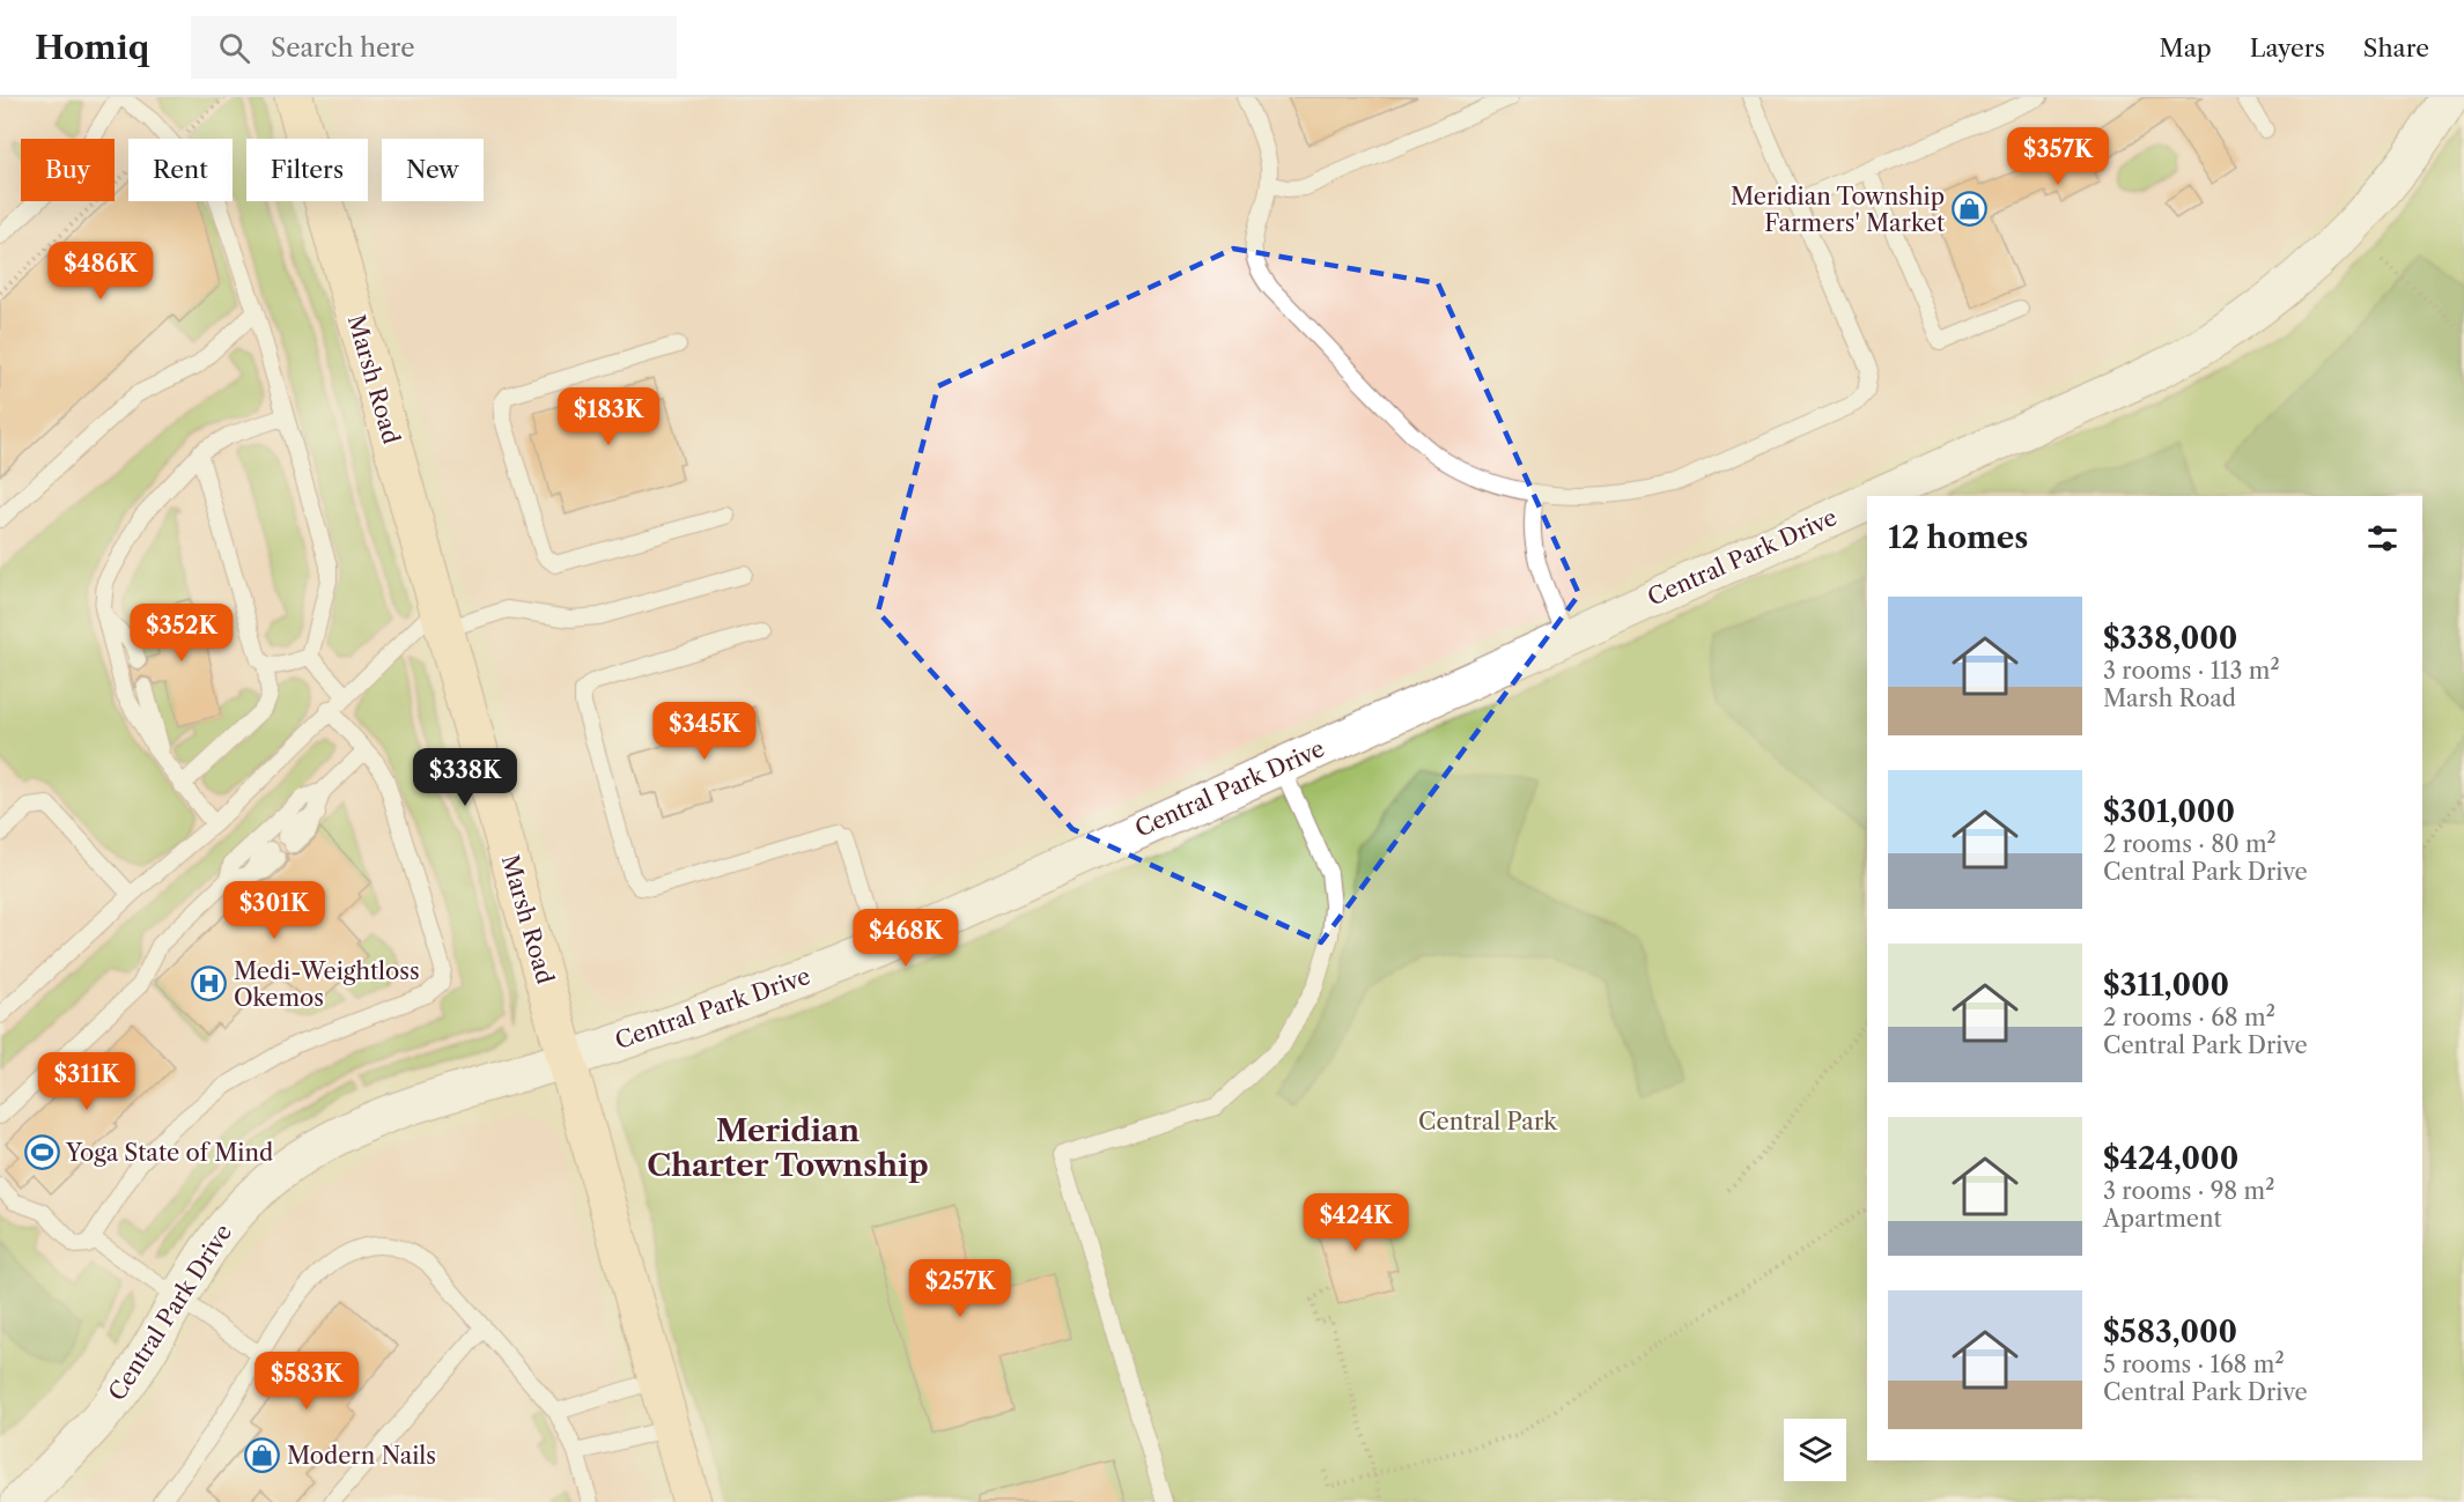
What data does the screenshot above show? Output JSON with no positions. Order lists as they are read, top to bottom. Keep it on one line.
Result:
{"streets":{"main road":["Marsh Road"],"street":["Central Park Drive"]},"crossings":[["Marsh Road","Central Park Drive"]],"districts":["Meridian Charter Township"],"parks":["Central Park"],"places":{"shop":["Meridian Township Farmers' Market","Modern Nails"],"hospital":["Medi-Weightloss Okemos"],"sports":["Yoga State of Mind"]},"page":{"header":"Homiq","search":"Search here","nav":["Map","Layers","Share"],"price":["$357K","$486K","$183K","$352K","$345K","$338K","$301K","$468K","$311K","$424K","$257K","$583K"],"chip":["Buy","Rent","Filters","New"],"heading":"12 homes","list":[{"name":"$338,000","note":"3 rooms · 113 m² · Marsh Road"},{"name":"$301,000","note":"2 rooms · 80 m² · Central Park Drive"},{"name":"$311,000","note":"2 rooms · 68 m² · Central Park Drive"},{"name":"$424,000","note":"3 rooms · 98 m² · Apartment"},{"name":"$583,000","note":"5 rooms · 168 m² · Central Park Drive"}]}}
